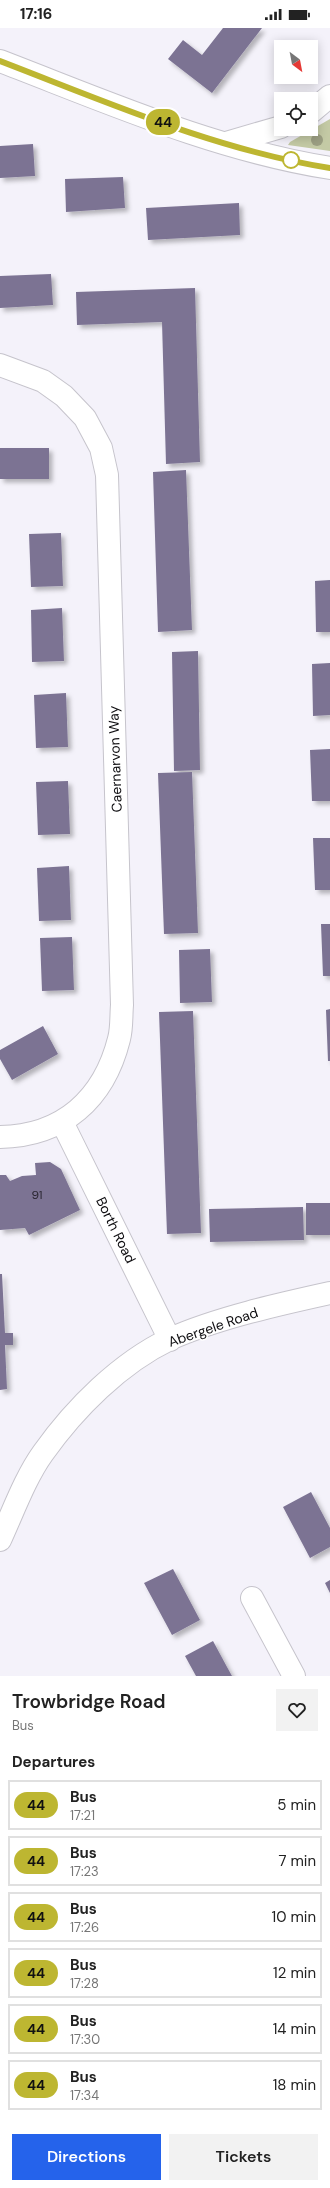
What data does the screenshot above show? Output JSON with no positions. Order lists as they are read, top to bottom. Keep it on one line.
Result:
{"streets":{"street":["Caernarvon Way","Borth Road","Abergele Road"]},"crossings":[["Caernarvon Way","Borth Road"],["Borth Road","Abergele Road"]],"lines":["bus line 44"],"house_numbers":["91"],"north":"bottom right","page":{"status":"17:16","on_map":"44","heading":[["Trowbridge Road","Bus"],"Departures"],"list":[{"mark":"44","name":"Bus","note":"17:21","value":"5 min"},{"mark":"44","name":"Bus","note":"17:23","value":"7 min"},{"mark":"44","name":"Bus","note":"17:26","value":"10 min"},{"mark":"44","name":"Bus","note":"17:28","value":"12 min"},{"mark":"44","name":"Bus","note":"17:30","value":"14 min"},{"mark":"44","name":"Bus","note":"17:34","value":"18 min"}],"buttons":["Directions","Tickets"]}}
